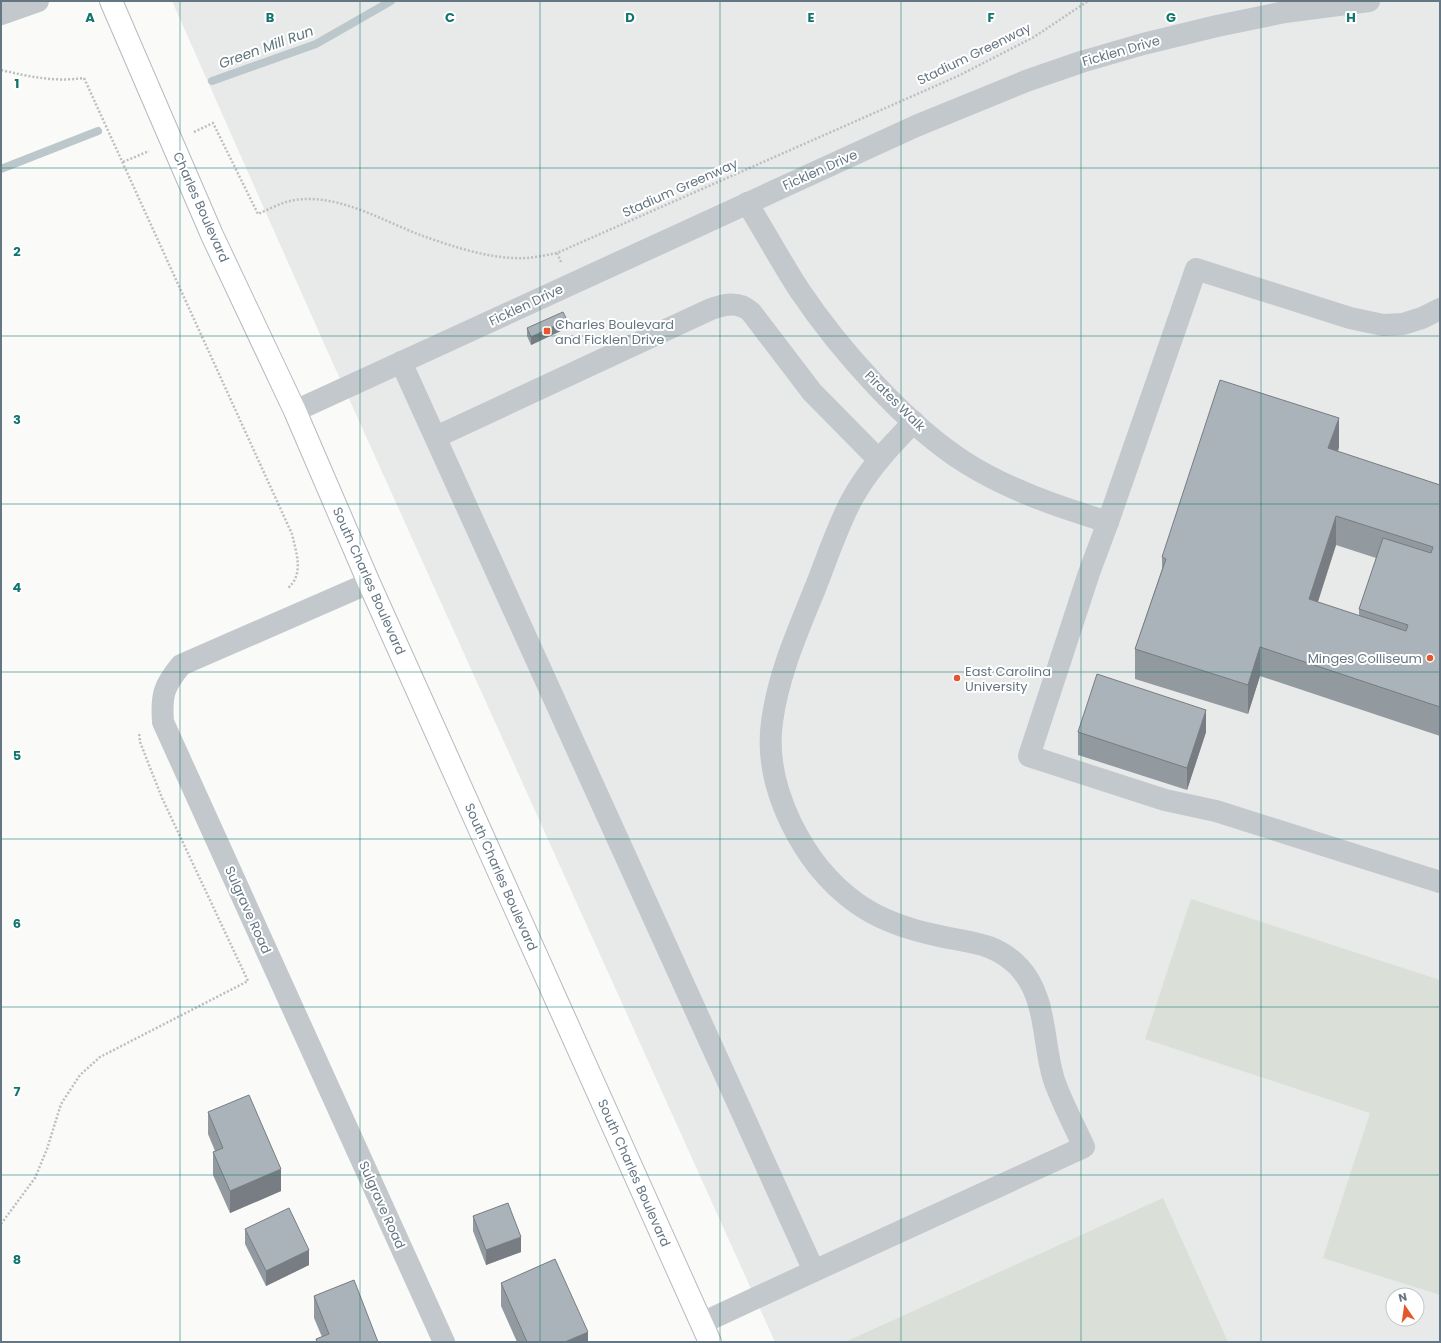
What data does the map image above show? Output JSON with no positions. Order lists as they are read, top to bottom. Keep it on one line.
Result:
{"streets":{"main road":["Charles Boulevard","South Charles Boulevard"],"street":["Ficklen Drive","Pirates Walk","Sulgrave Road"],"path":["Stadium Greenway"]},"crossings":[["Ficklen Drive","Charles Boulevard"],["Ficklen Drive","Pirates Walk"],["Ficklen Drive","South Charles Boulevard"],["Charles Boulevard","South Charles Boulevard"],["South Charles Boulevard","Sulgrave Road"]],"water":["Green Mill Run"],"places":{"transit":["Charles Boulevard and Ficklen Drive"],"other":["Minges Colliseum","East Carolina University"]},"north":"top","grid":{"columns":["A","B","C","D","E","F","G","H"],"rows":["1","2","3","4","5","6","7","8"]}}
